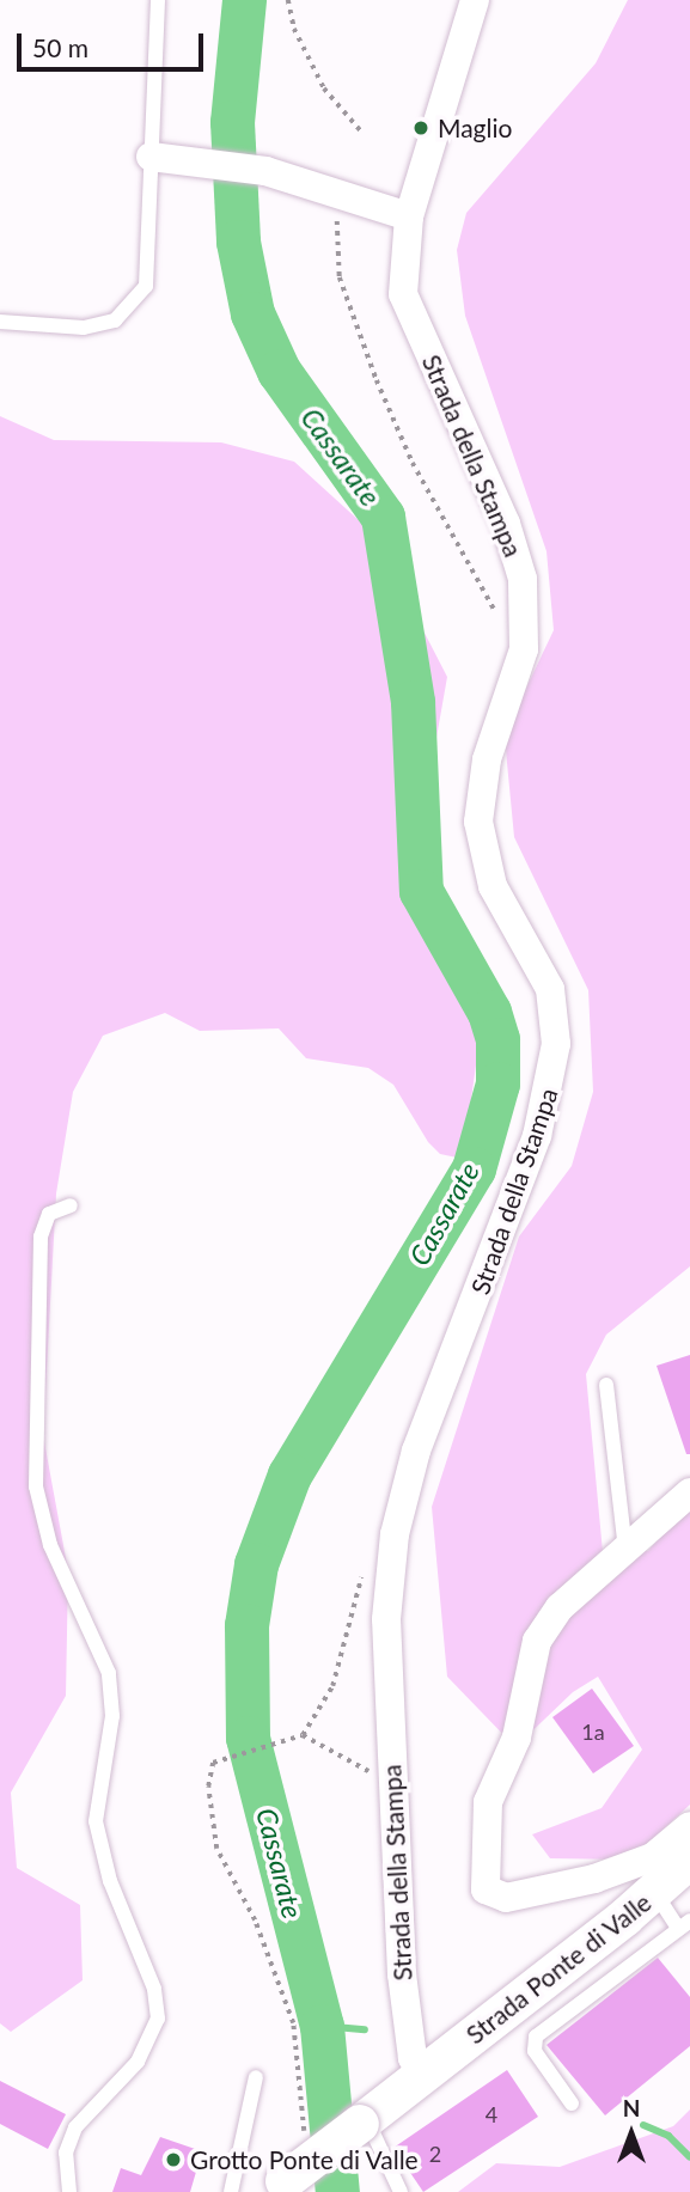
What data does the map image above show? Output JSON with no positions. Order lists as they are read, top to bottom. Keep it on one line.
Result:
{"streets":{"street":["Strada della Stampa","Strada Ponte di Valle"]},"crossings":[["Strada della Stampa","Strada Ponte di Valle"]],"water":["Cassarate"],"places":["Maglio","Grotto Ponte di Valle"],"house_numbers":["1a","4","2"],"scale_bar":"50 m","north":"top"}
